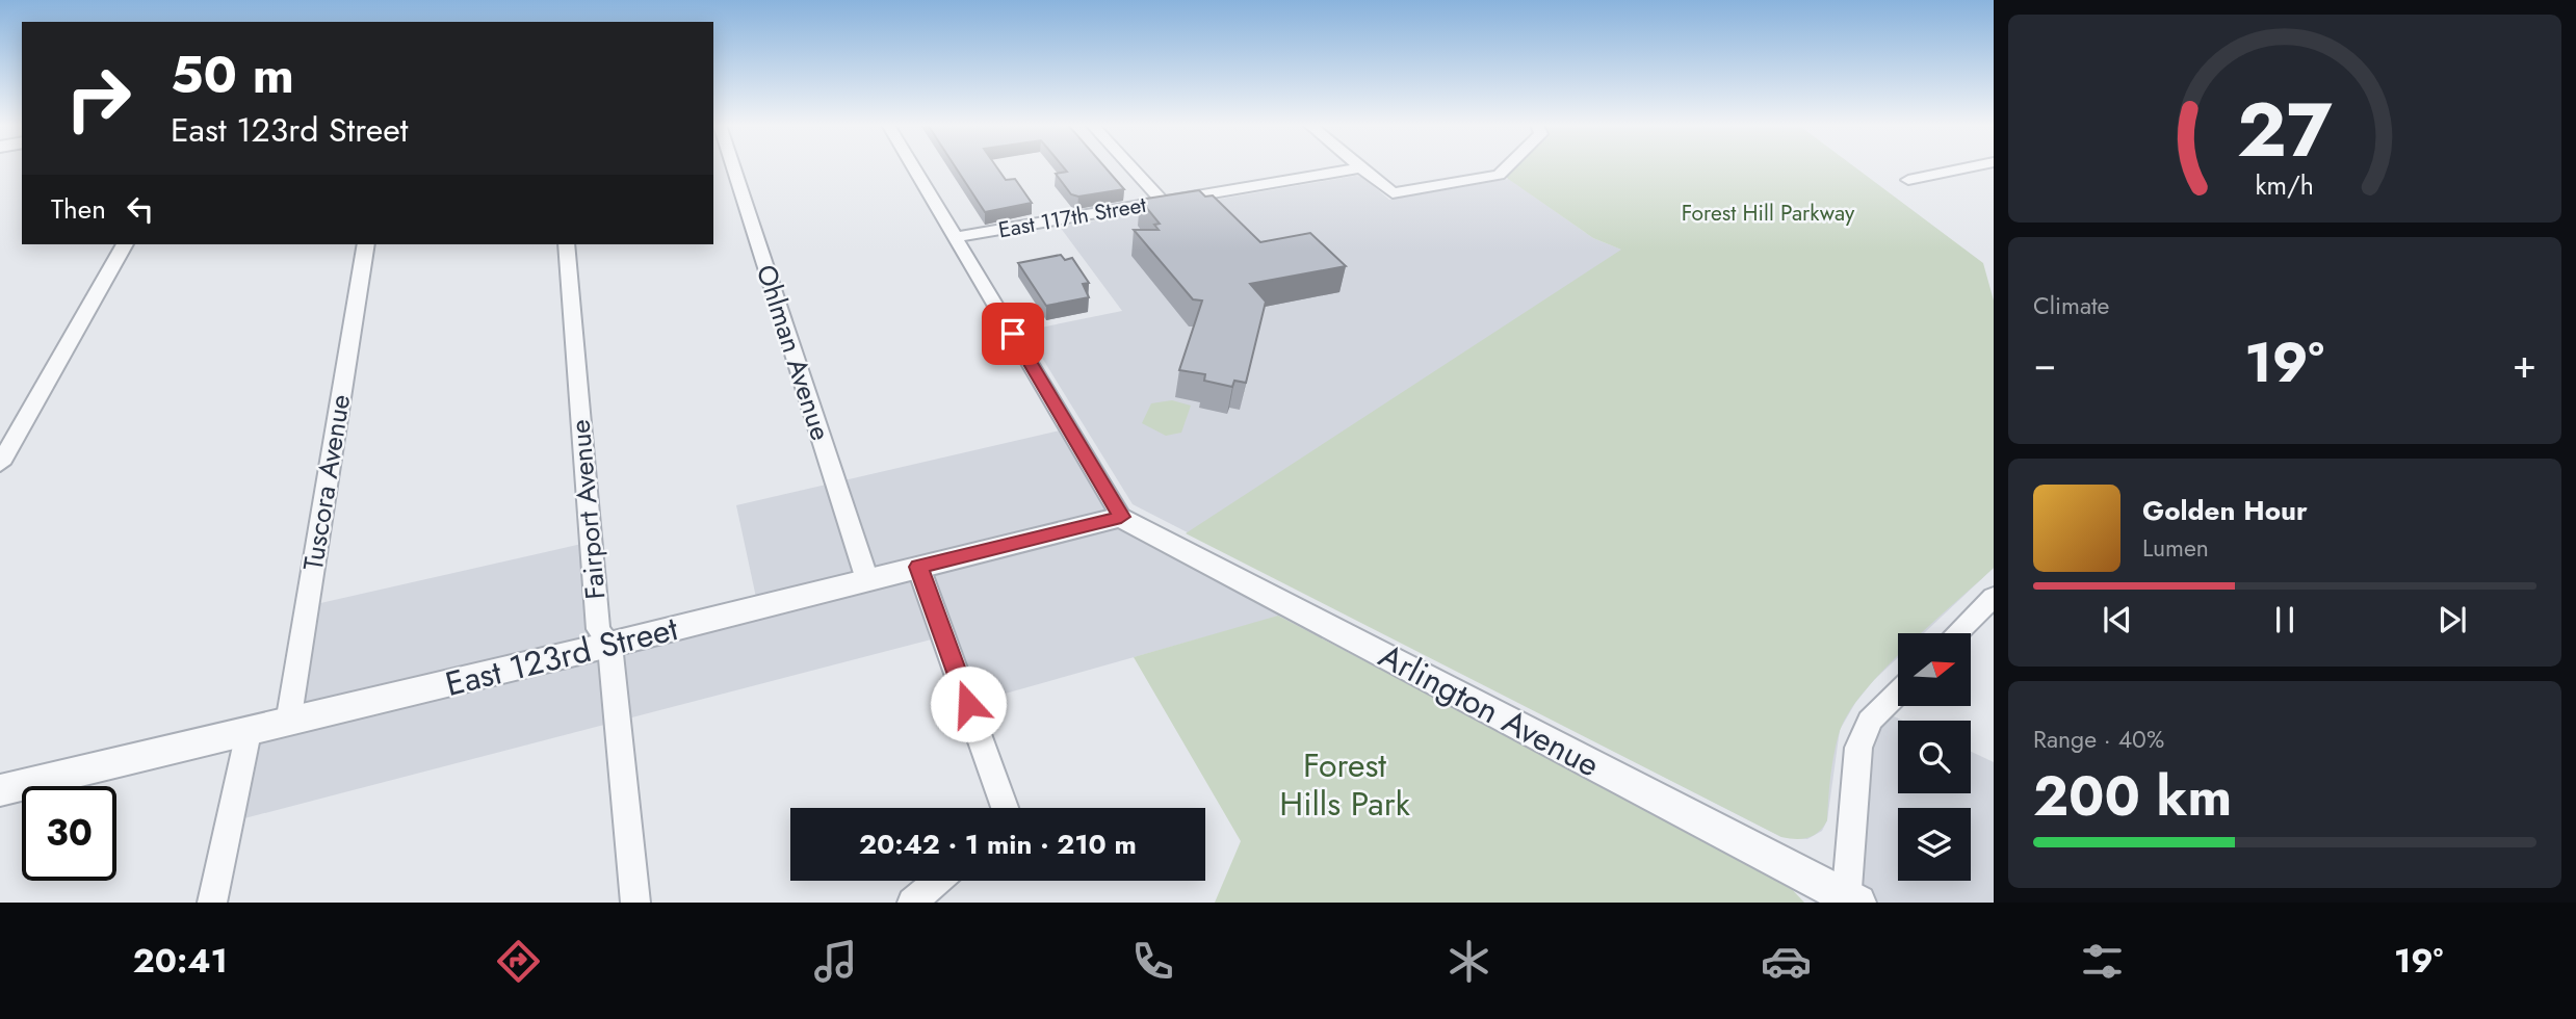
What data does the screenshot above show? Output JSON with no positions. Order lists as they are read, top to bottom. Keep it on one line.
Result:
{"streets":{"street":["East 117th Street","Ohlman Avenue","Tuscora Avenue","Fairport Avenue","East 123rd Street","Arlington Avenue"]},"crossings":[["Ohlman Avenue","East 123rd Street"],["Tuscora Avenue","East 123rd Street"],["Fairport Avenue","East 123rd Street"],["East 123rd Street","Arlington Avenue"]],"parks":["Forest Hill Parkway","Forest Hills Park"],"north":"right","page":{"turn":["50 m","East 123rd Street"],"then":"Then","tile":["Climate",["Range · 40%","200 km"]],"heat":["−","19°","+"],"song":["Golden Hour","Lumen"],"limit":"30","trip":"20:42 · 1 min · 210 m","tabs":["20:41","19°"],"gauge":["27","km/h"]}}
